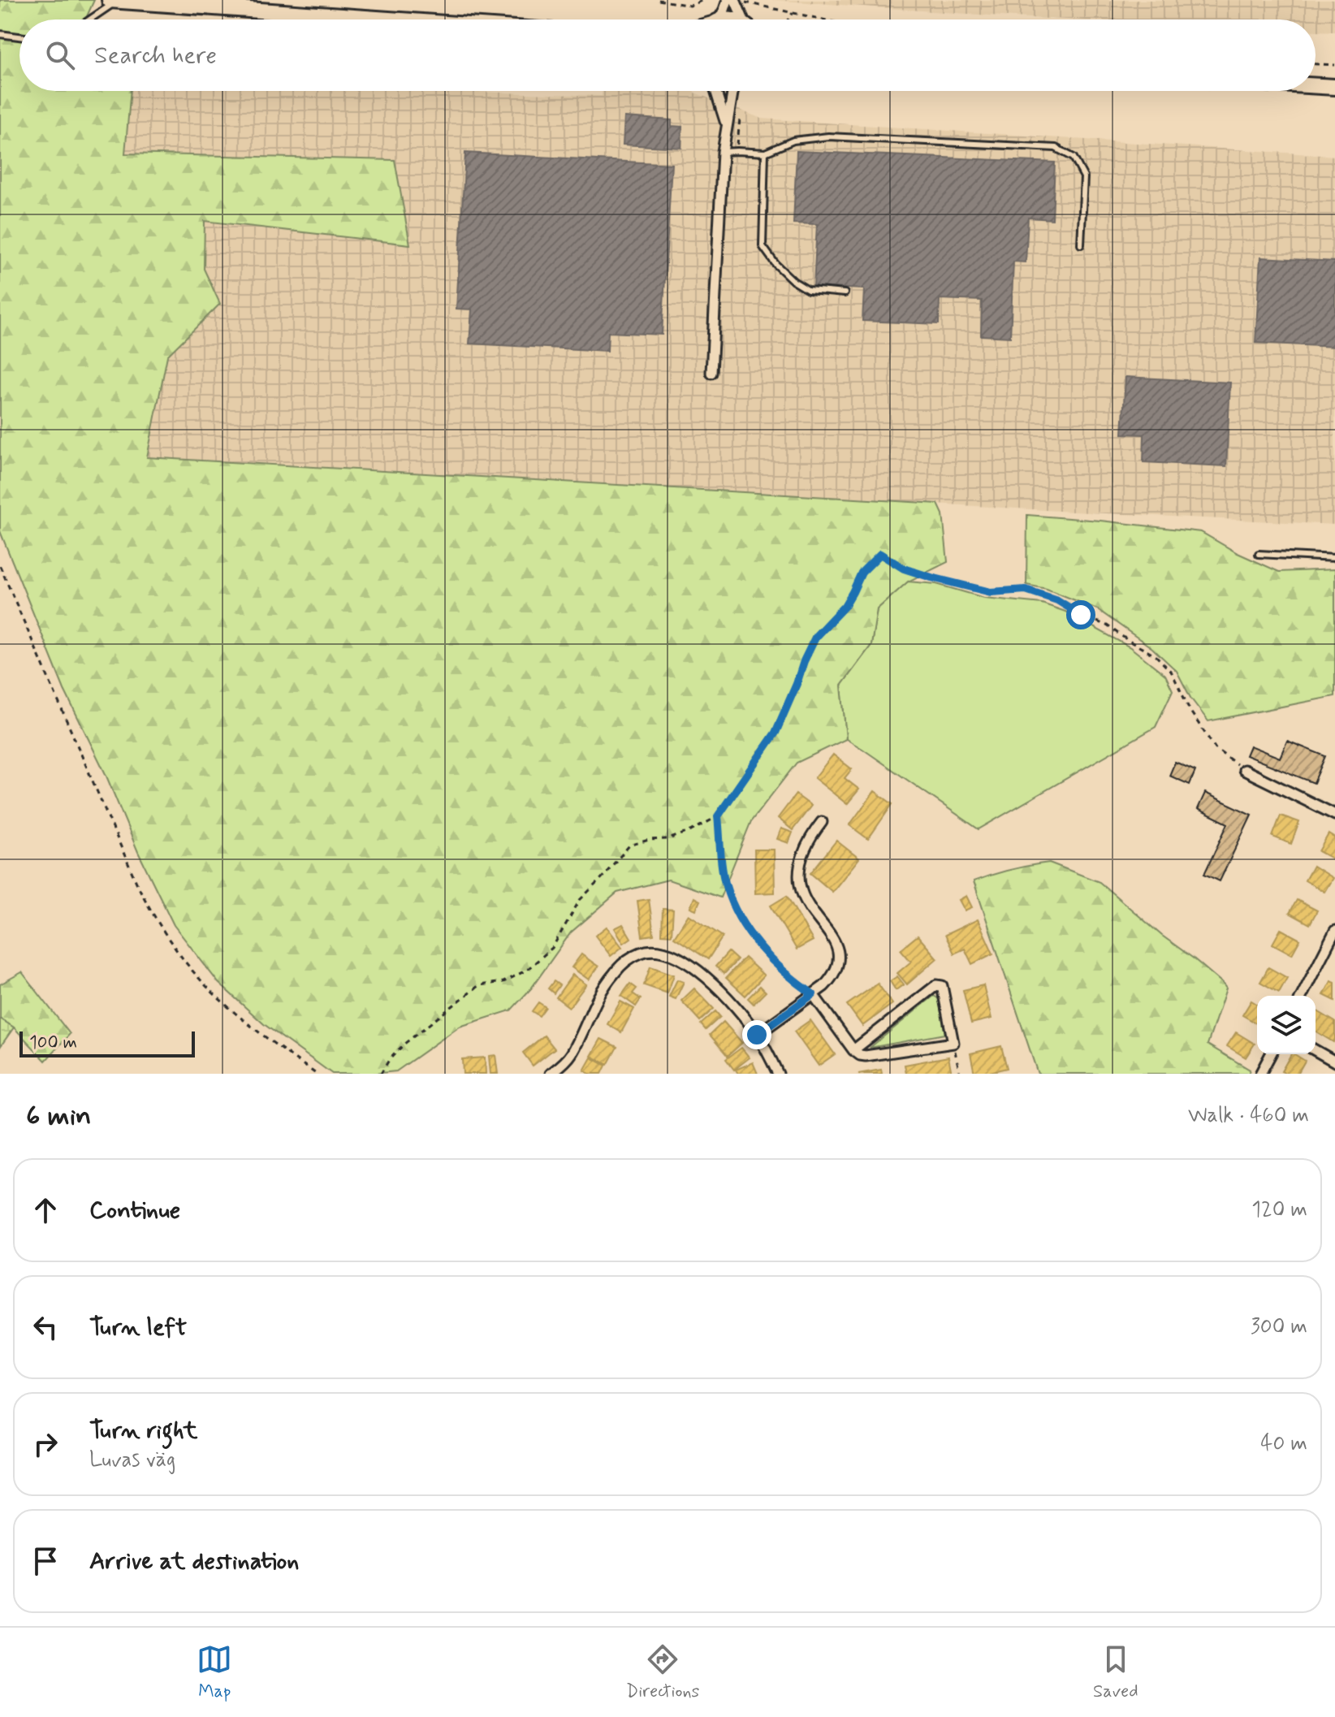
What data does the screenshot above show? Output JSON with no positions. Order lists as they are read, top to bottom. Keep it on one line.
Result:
{"scale_bar":"100 m","page":{"search":"Search here","scale":"100 m","heading":["6 min","Walk · 460 m"],"list":[["Continue","120 m"],["Turn left","300 m"],["Turn right","Luvas väg","40 m"],"Arrive at destination"],"nav":["Map","Directions","Saved"]}}
